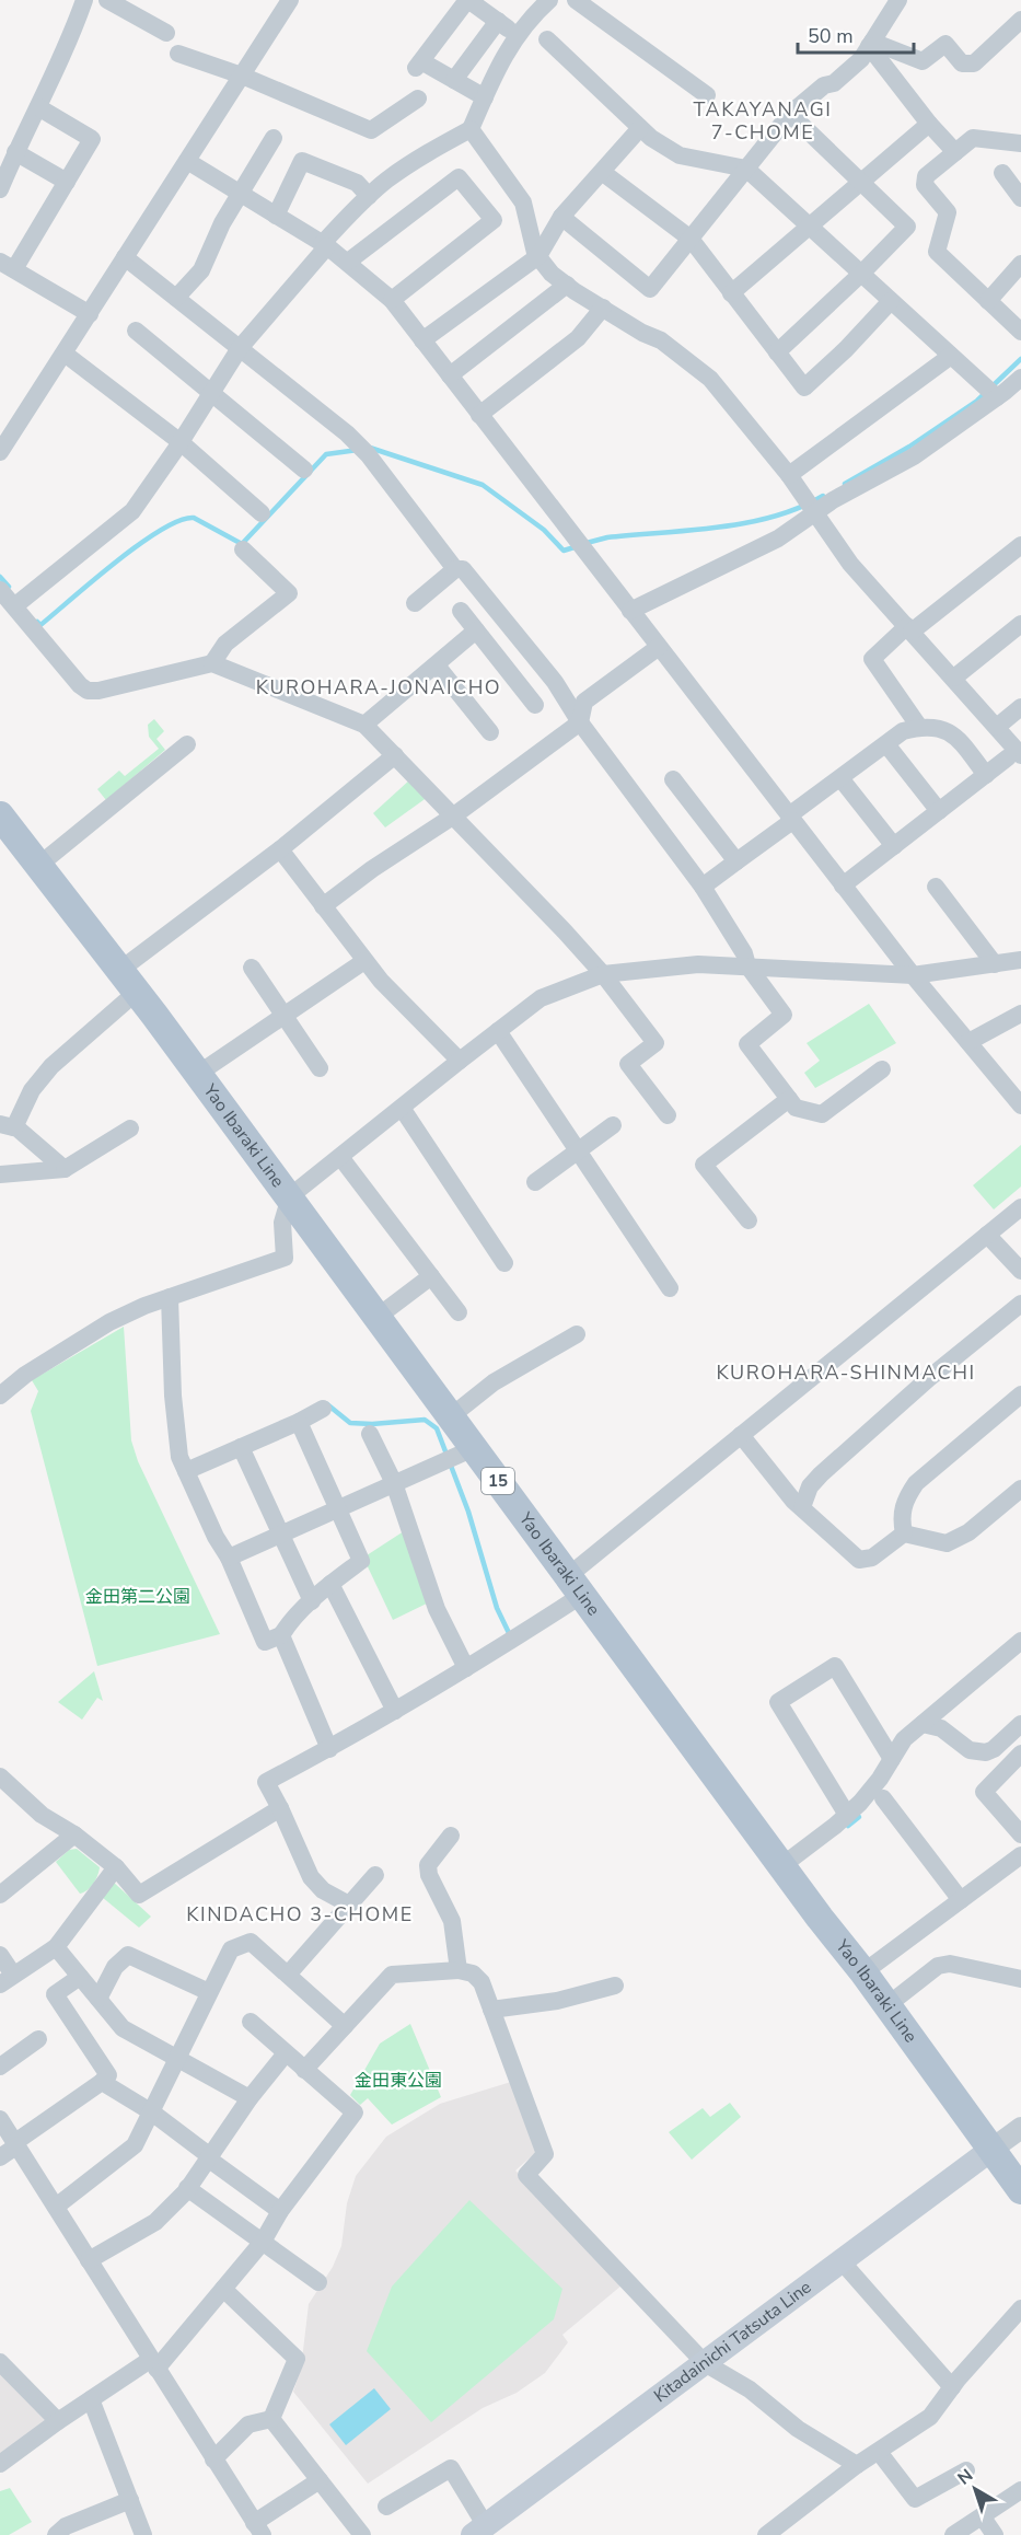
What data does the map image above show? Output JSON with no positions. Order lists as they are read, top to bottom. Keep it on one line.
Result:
{"streets":{"main road":["Yao Ibaraki Line","15","Kitadainichi Tatsuta Line"]},"crossings":[["Yao Ibaraki Line","Kitadainichi Tatsuta Line"]],"districts":["TAKAYANAGI 7-CHOME","KUROHARA-JONAICHO","KUROHARA-SHINMACHI","KINDACHO 3-CHOME"],"parks":["金田第二公園","金田東公園"],"scale_bar":"50 m","north":"top left"}
